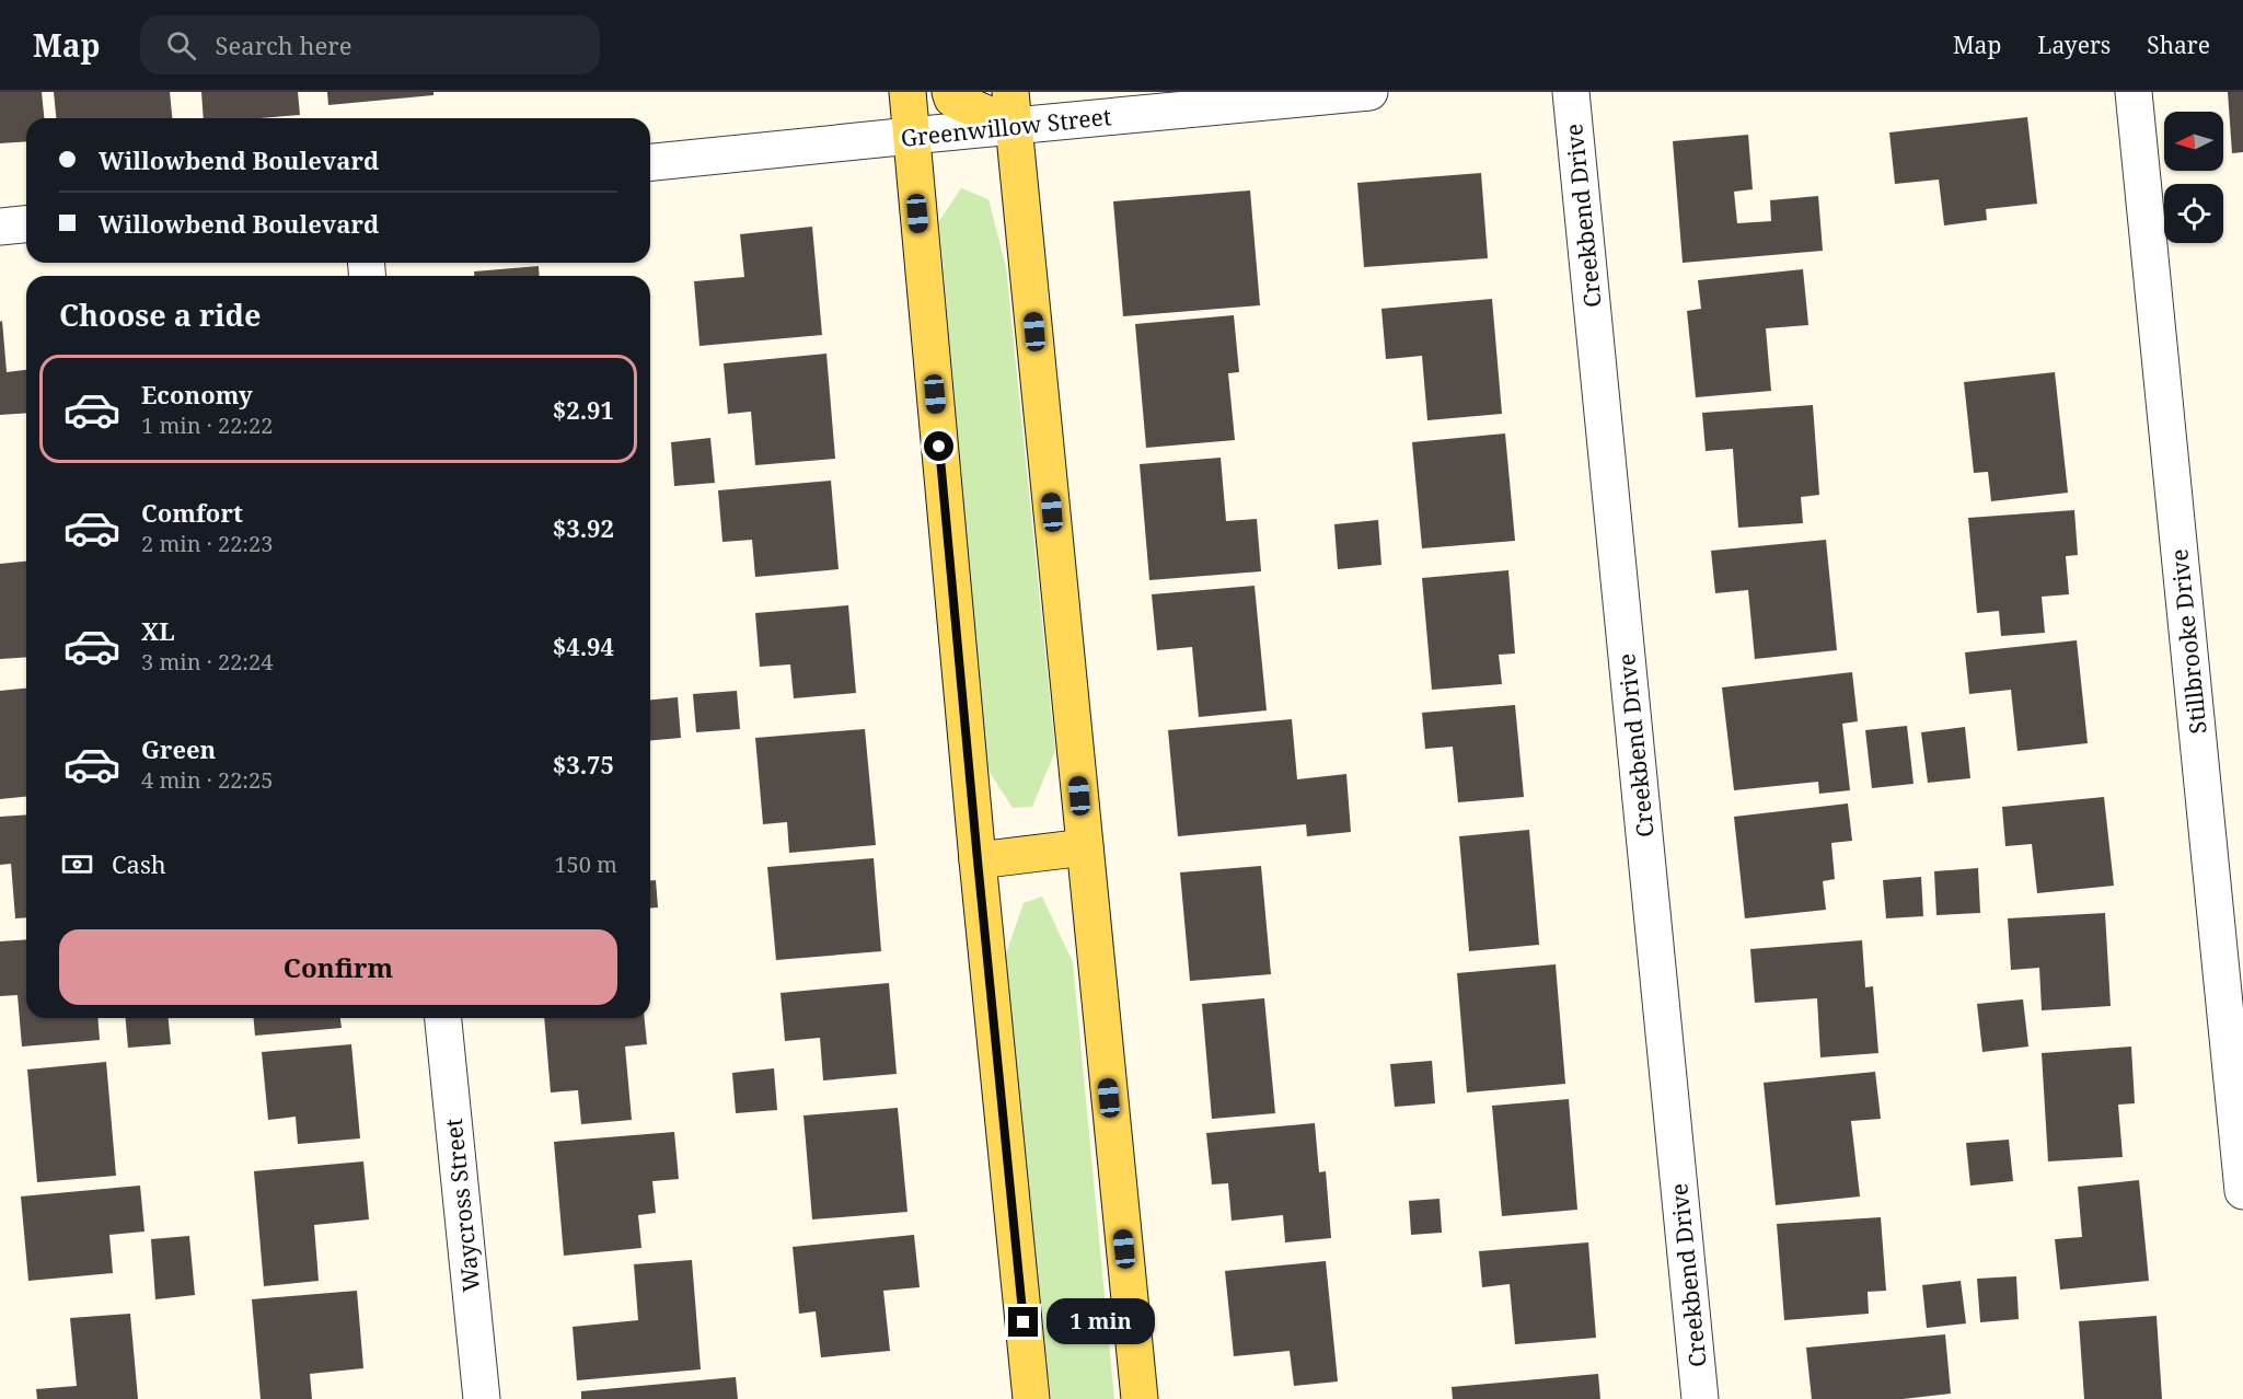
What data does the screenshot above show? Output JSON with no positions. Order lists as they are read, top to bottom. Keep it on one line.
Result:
{"streets":{"street":["Greenwillow Street","Creekbend Drive","Stillbrooke Drive","Waycross Street"]},"north":"left","page":{"header":"Map","search":"Search here","nav":["Map","Layers","Share"],"banner":["Willowbend Boulevard","Willowbend Boulevard"],"heading":"Choose a ride","list":[{"name":"Economy","note":"1 min · 22:22","value":"$2.91"},{"name":"Comfort","note":"2 min · 22:23","value":"$3.92"},{"name":"XL","note":"3 min · 22:24","value":"$4.94"},{"name":"Green","note":"4 min · 22:25","value":"$3.75"}],"pay":["Cash","150 m"],"buttons":"Confirm","bubble":"1 min"}}
